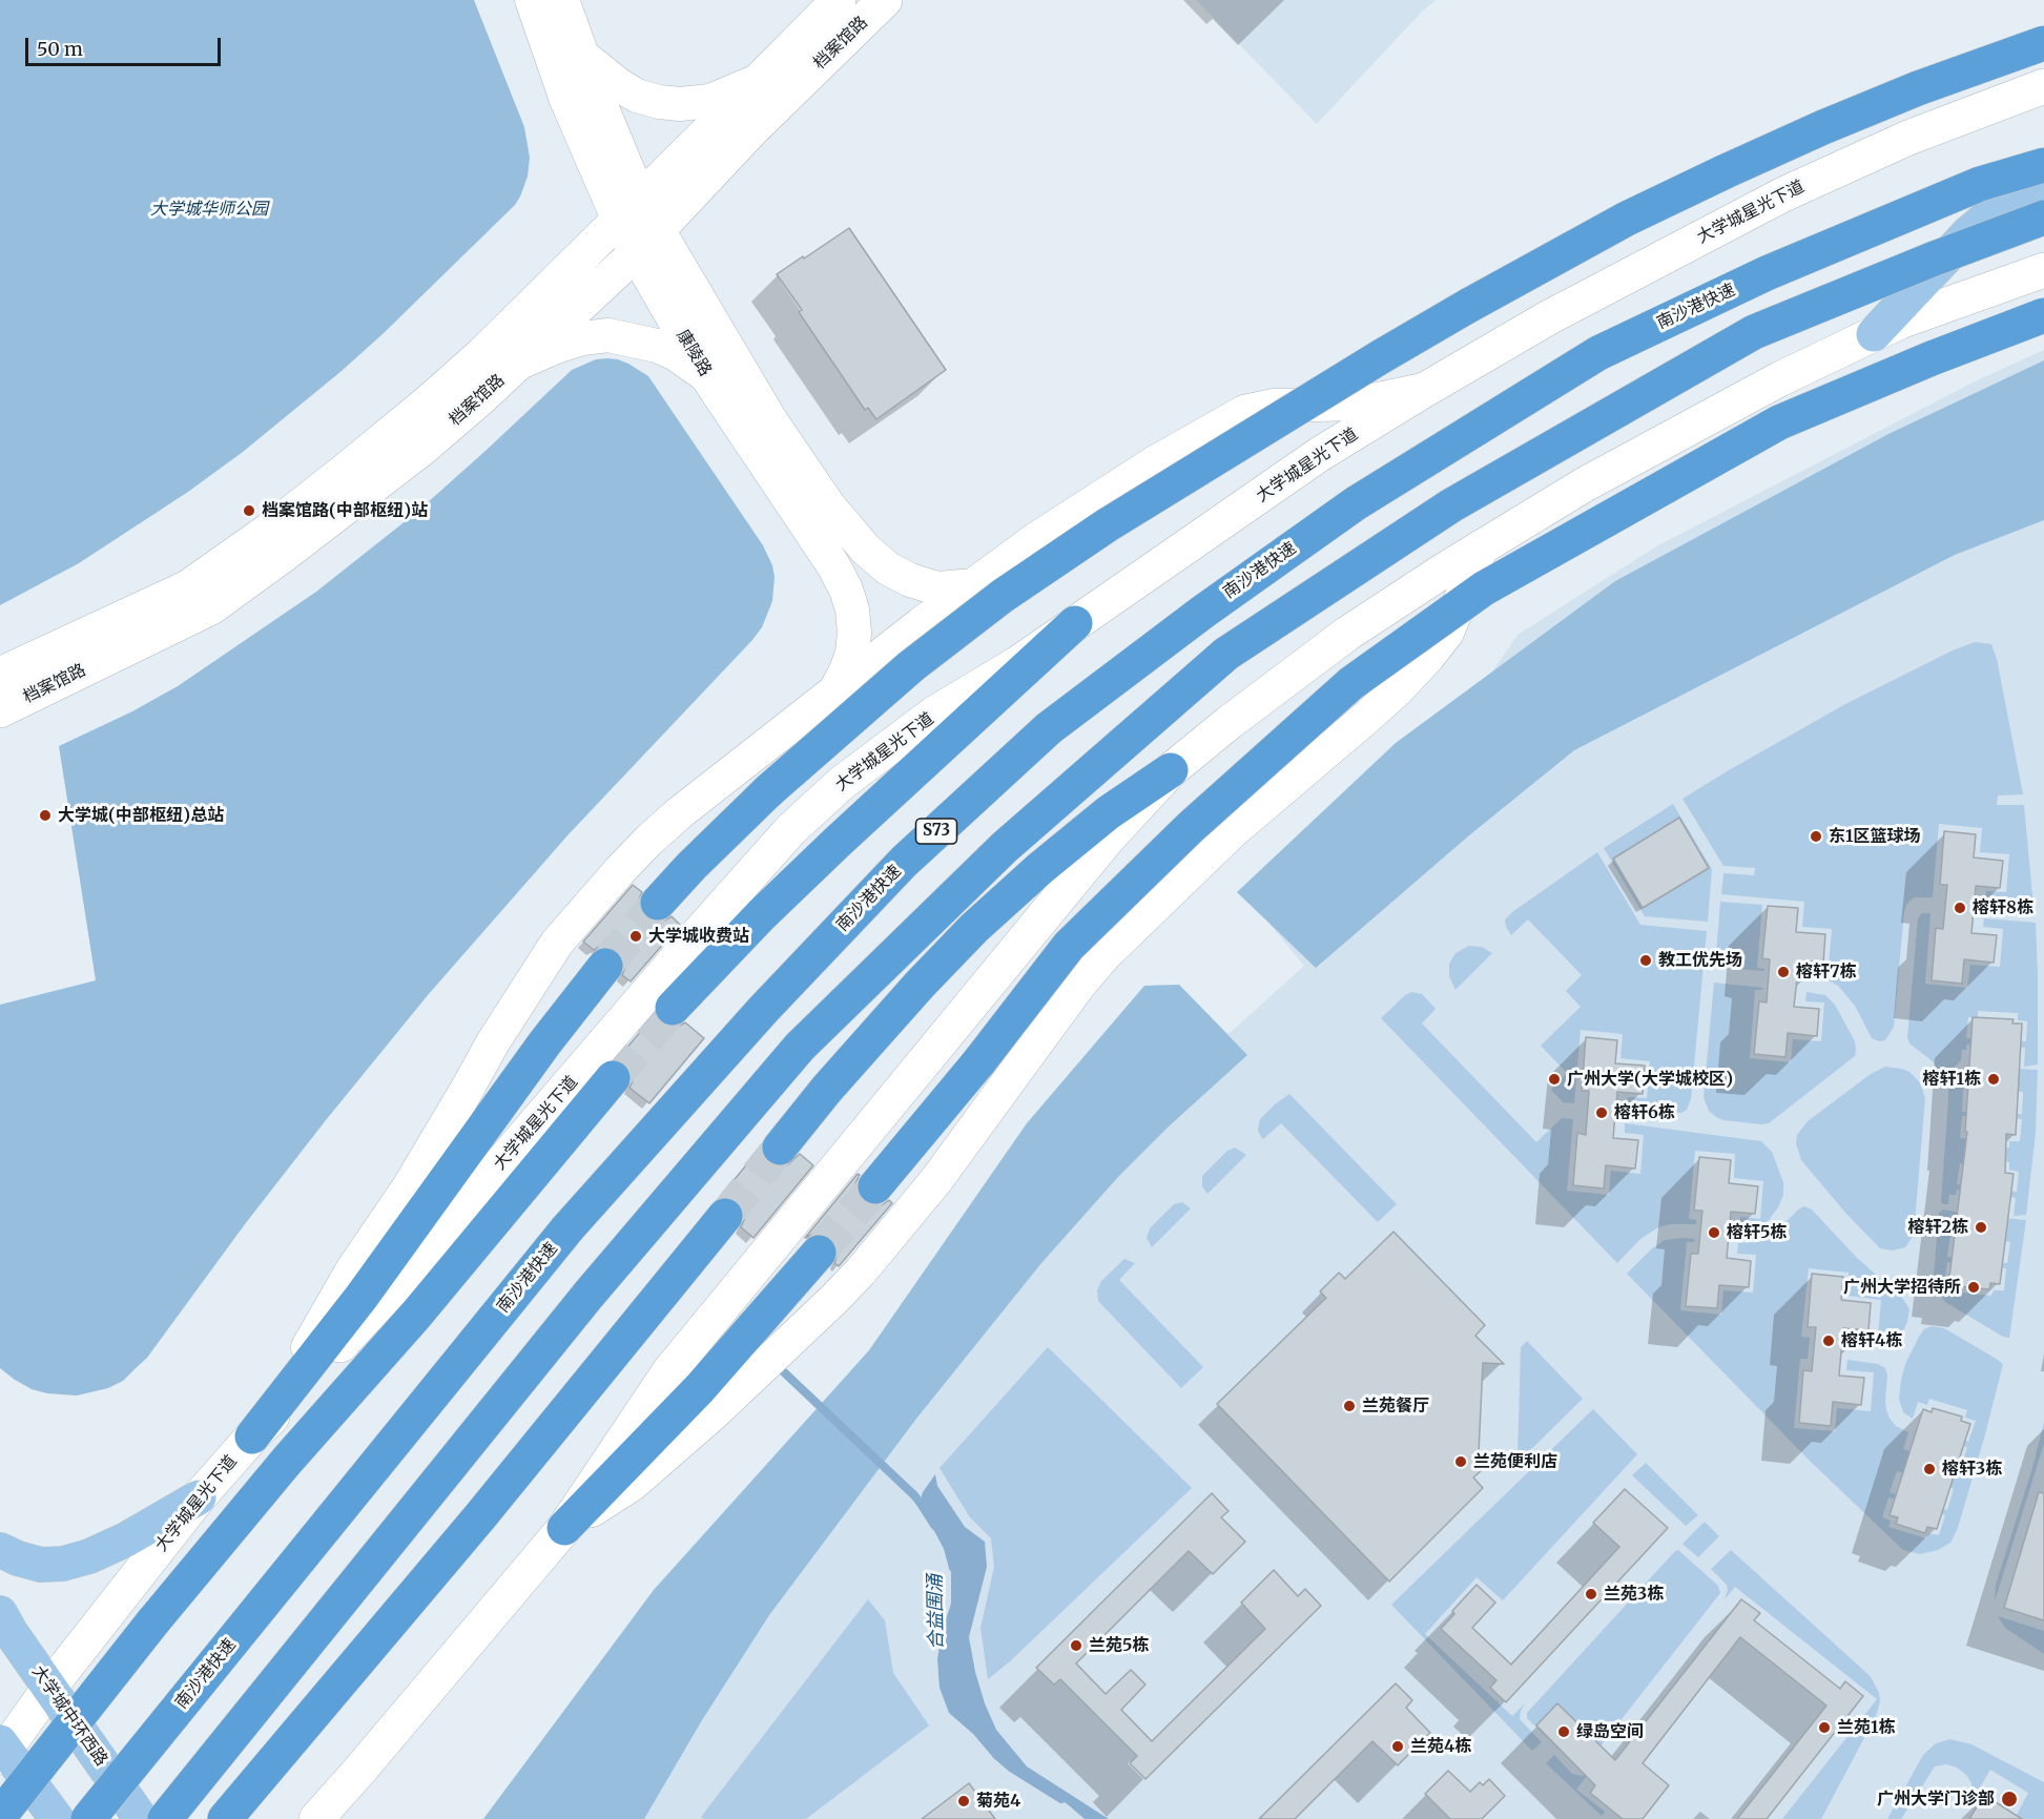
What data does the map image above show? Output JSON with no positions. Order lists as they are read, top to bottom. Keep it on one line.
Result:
{"streets":{"highway":["南沙港快速","S73"],"main road":["档案馆路","大学城星光下道","大学城中环西路"],"street":["康陵路"]},"crossings":[["档案馆路","康陵路"],["大学城星光下道","大学城中环西路"]],"water":["合益围涌"],"parks":["大学城华师公园"],"places":["档案馆路(中部枢纽)站","大学城(中部枢纽)总站","东1区篮球场","榕轩8栋","大学城收费站","教工优先场","榕轩7栋","广州大学(大学城校区)","榕轩1栋","榕轩6栋","榕轩2栋","榕轩5栋","广州大学招待所","榕轩4栋","兰苑餐厅","兰苑便利店","榕轩3栋","兰苑3栋","兰苑5栋","兰苑1栋","绿岛空间","兰苑4栋","广州大学门诊部","菊苑4"],"scale_bar":"50 m"}
